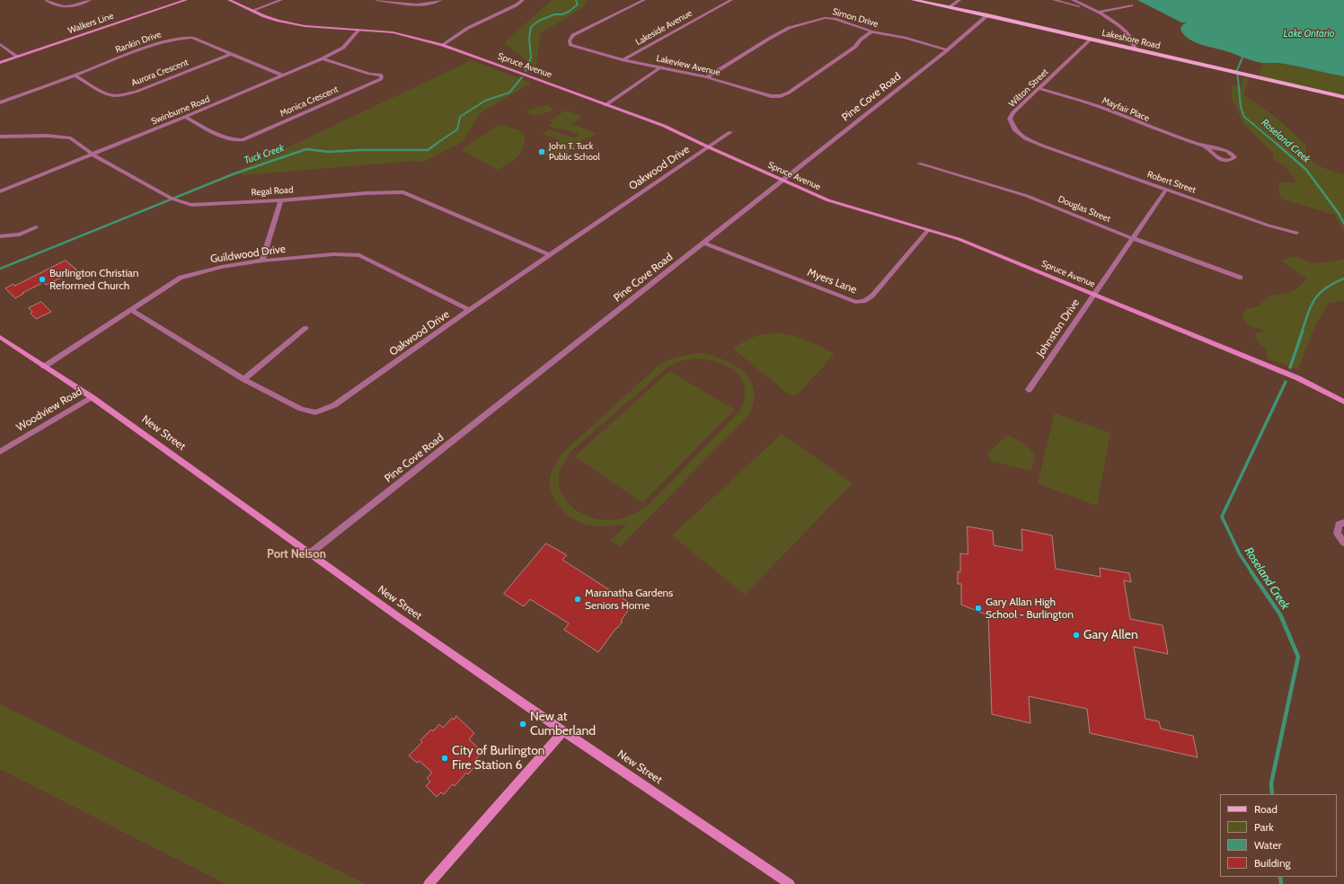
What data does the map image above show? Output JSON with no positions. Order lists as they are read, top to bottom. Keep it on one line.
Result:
{"streets":{"main road":["Lakeshore Road"],"street":["Simon Drive","Walkers Line","Lakeside Avenue","Rankin Drive","Spruce Avenue","Lakeview Avenue","Aurora Crescent","Wilton Street","Pine Cove Road","Monica Crescent","Mayfair Place","Swinburne Road","Oakwood Drive","Robert Street","Regal Road","Douglas Street","Guildwood Drive","Myers Lane","Johnston Drive","Woodview Road","New Street"]},"crossings":[["Simon Drive","Lakeview Avenue"],["Simon Drive","Pine Cove Road"],["Lakeside Avenue","Lakeview Avenue"],["Lakeshore Road","Wilton Street"],["Lakeshore Road","Pine Cove Road"],["Rankin Drive","Aurora Crescent"],["Rankin Drive","Swinburne Road"],["Spruce Avenue","Pine Cove Road"],["Spruce Avenue","Swinburne Road"],["Spruce Avenue","Oakwood Drive"],["Spruce Avenue","Myers Lane"],["Spruce Avenue","Johnston Drive"],["Wilton Street","Mayfair Place"],["Wilton Street","Robert Street"],["Pine Cove Road","Myers Lane"],["Pine Cove Road","New Street"],["Monica Crescent","Swinburne Road"],["Swinburne Road","Regal Road"],["Oakwood Drive","Regal Road"],["Oakwood Drive","Guildwood Drive"],["Robert Street","Johnston Drive"],["Douglas Street","Johnston Drive"],["Guildwood Drive","New Street"],["Woodview Road","New Street"]],"districts":["Port Nelson"],"water":["Lake Ontario","Roseland Creek","Tuck Creek"],"places":["John T. Tuck Public School","Burlington Christian Reformed Church","Maranatha Gardens Seniors Home","Gary Allan High School - Burlington","Gary Allen","New at Cumberland","City of Burlington Fire Station 6"],"legend":["Road","Park","Water","Building"]}
